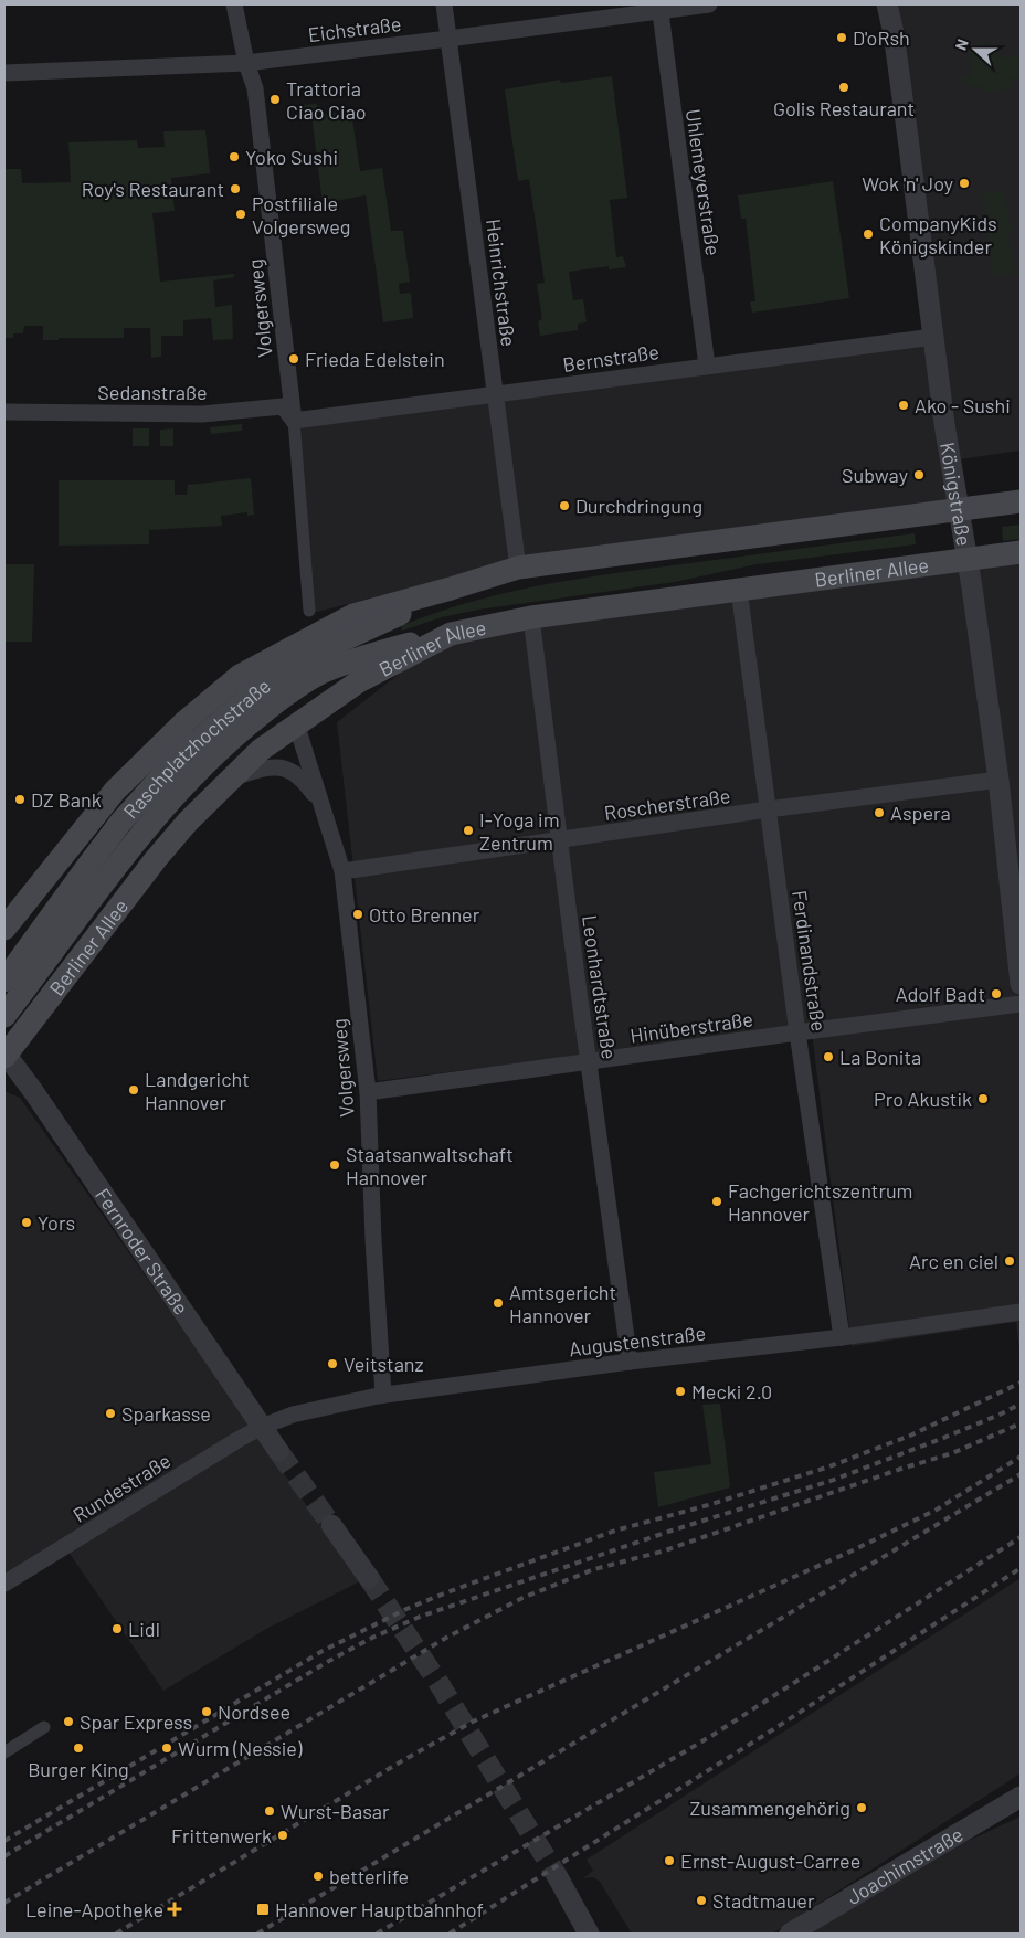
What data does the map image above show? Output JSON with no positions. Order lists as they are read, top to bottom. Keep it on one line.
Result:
{"streets":{"main road":["Berliner Allee","Raschplatzhochstraße"],"street":["Eichstraße","Uhlemeyerstraße","Heinrichstraße","Volgersweg","Bernstraße","Sedanstraße","Königstraße","Roscherstraße","Ferdinandstraße","Leonhardtstraße","Hinüberstraße","Fernroder Straße","Augustenstraße","Rundestraße","Joachimstraße"]},"crossings":[["Eichstraße","Uhlemeyerstraße"],["Eichstraße","Heinrichstraße"],["Eichstraße","Volgersweg"],["Uhlemeyerstraße","Bernstraße"],["Heinrichstraße","Bernstraße"],["Volgersweg","Bernstraße"],["Volgersweg","Sedanstraße"],["Volgersweg","Berliner Allee"],["Volgersweg","Roscherstraße"],["Volgersweg","Hinüberstraße"],["Volgersweg","Augustenstraße"],["Bernstraße","Sedanstraße"],["Bernstraße","Königstraße"],["Königstraße","Berliner Allee"],["Königstraße","Roscherstraße"],["Berliner Allee","Raschplatzhochstraße"],["Berliner Allee","Ferdinandstraße"],["Berliner Allee","Leonhardtstraße"],["Berliner Allee","Fernroder Straße"],["Roscherstraße","Ferdinandstraße"],["Roscherstraße","Leonhardtstraße"],["Ferdinandstraße","Hinüberstraße"],["Ferdinandstraße","Augustenstraße"],["Leonhardtstraße","Hinüberstraße"],["Leonhardtstraße","Augustenstraße"],["Fernroder Straße","Augustenstraße"],["Fernroder Straße","Rundestraße"],["Augustenstraße","Rundestraße"]],"places":{"other":["D'oRsh","Golis Restaurant","Trattoria Ciao Ciao","Yoko Sushi","Wok 'n' Joy","Roy's Restaurant","Postfiliale Volgersweg","CompanyKids Königskinder","Frieda Edelstein","Ako - Sushi","Subway","Durchdringung","DZ Bank","Aspera","I-Yoga im Zentrum","Otto Brenner","Adolf Badt","La Bonita","Landgericht Hannover","Pro Akustik","Staatsanwaltschaft Hannover","Fachgerichtszentrum Hannover","Yors","Arc en ciel","Amtsgericht Hannover","Veitstanz","Mecki 2.0","Sparkasse","Lidl","Nordsee","Spar Express","Burger King","Wurm (Nessie)","Zusammengehörig","Wurst-Basar","Frittenwerk","Ernst-August-Carree","betterlife","Stadtmauer"],"health":["Leine-Apotheke"],"transit":["Hannover Hauptbahnhof"]},"north":"left"}
